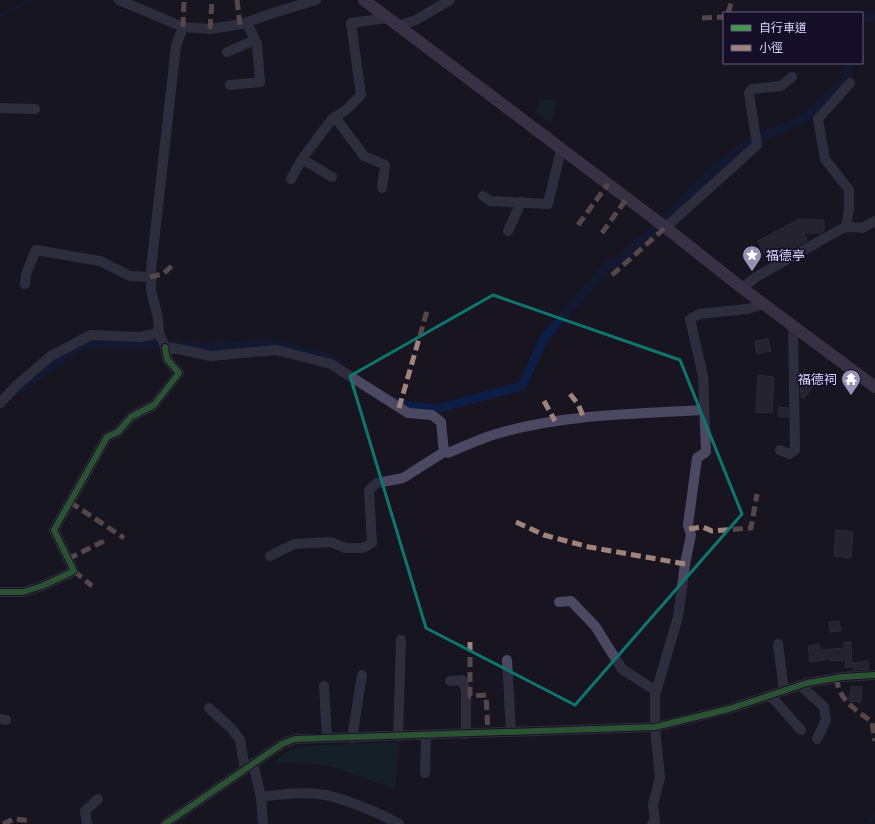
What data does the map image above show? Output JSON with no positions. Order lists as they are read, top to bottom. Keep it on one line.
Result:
{"places":{"place":["福德亭"],"temple":["福德祠"]},"legend":["自行車道","小徑"]}
